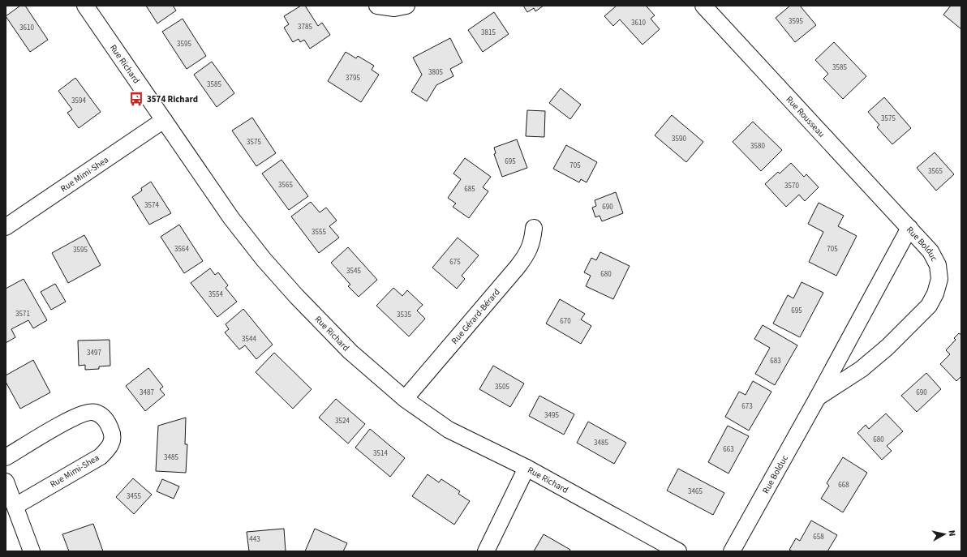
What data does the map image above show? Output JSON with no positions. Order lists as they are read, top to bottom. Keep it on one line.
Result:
{"streets":{"street":["Rue Richard","Rue Rousseau","Rue Mimi-Shea","Rue Bolduc","Rue Gérard-Bérard"]},"crossings":[["Rue Richard","Rue Mimi-Shea"],["Rue Richard","Rue Gérard-Bérard"],["Rue Rousseau","Rue Bolduc"]],"places":{"bus stop":["3574 Richard"]},"house_numbers":["3595","3610","3785","3610","3815","3595","3585","3805","3795","3585","3594","3575","3590","3575","3580","695","705","3565","3565","3570","685","3574","690","3555","3564","705","3595","675","3545","680","3554","695","3571","3535","670","3544","3497","683","3505","3487","690","673","3495","3524","680","3485","663","3514","3485","668","3465","3455","658","443"],"north":"right"}
